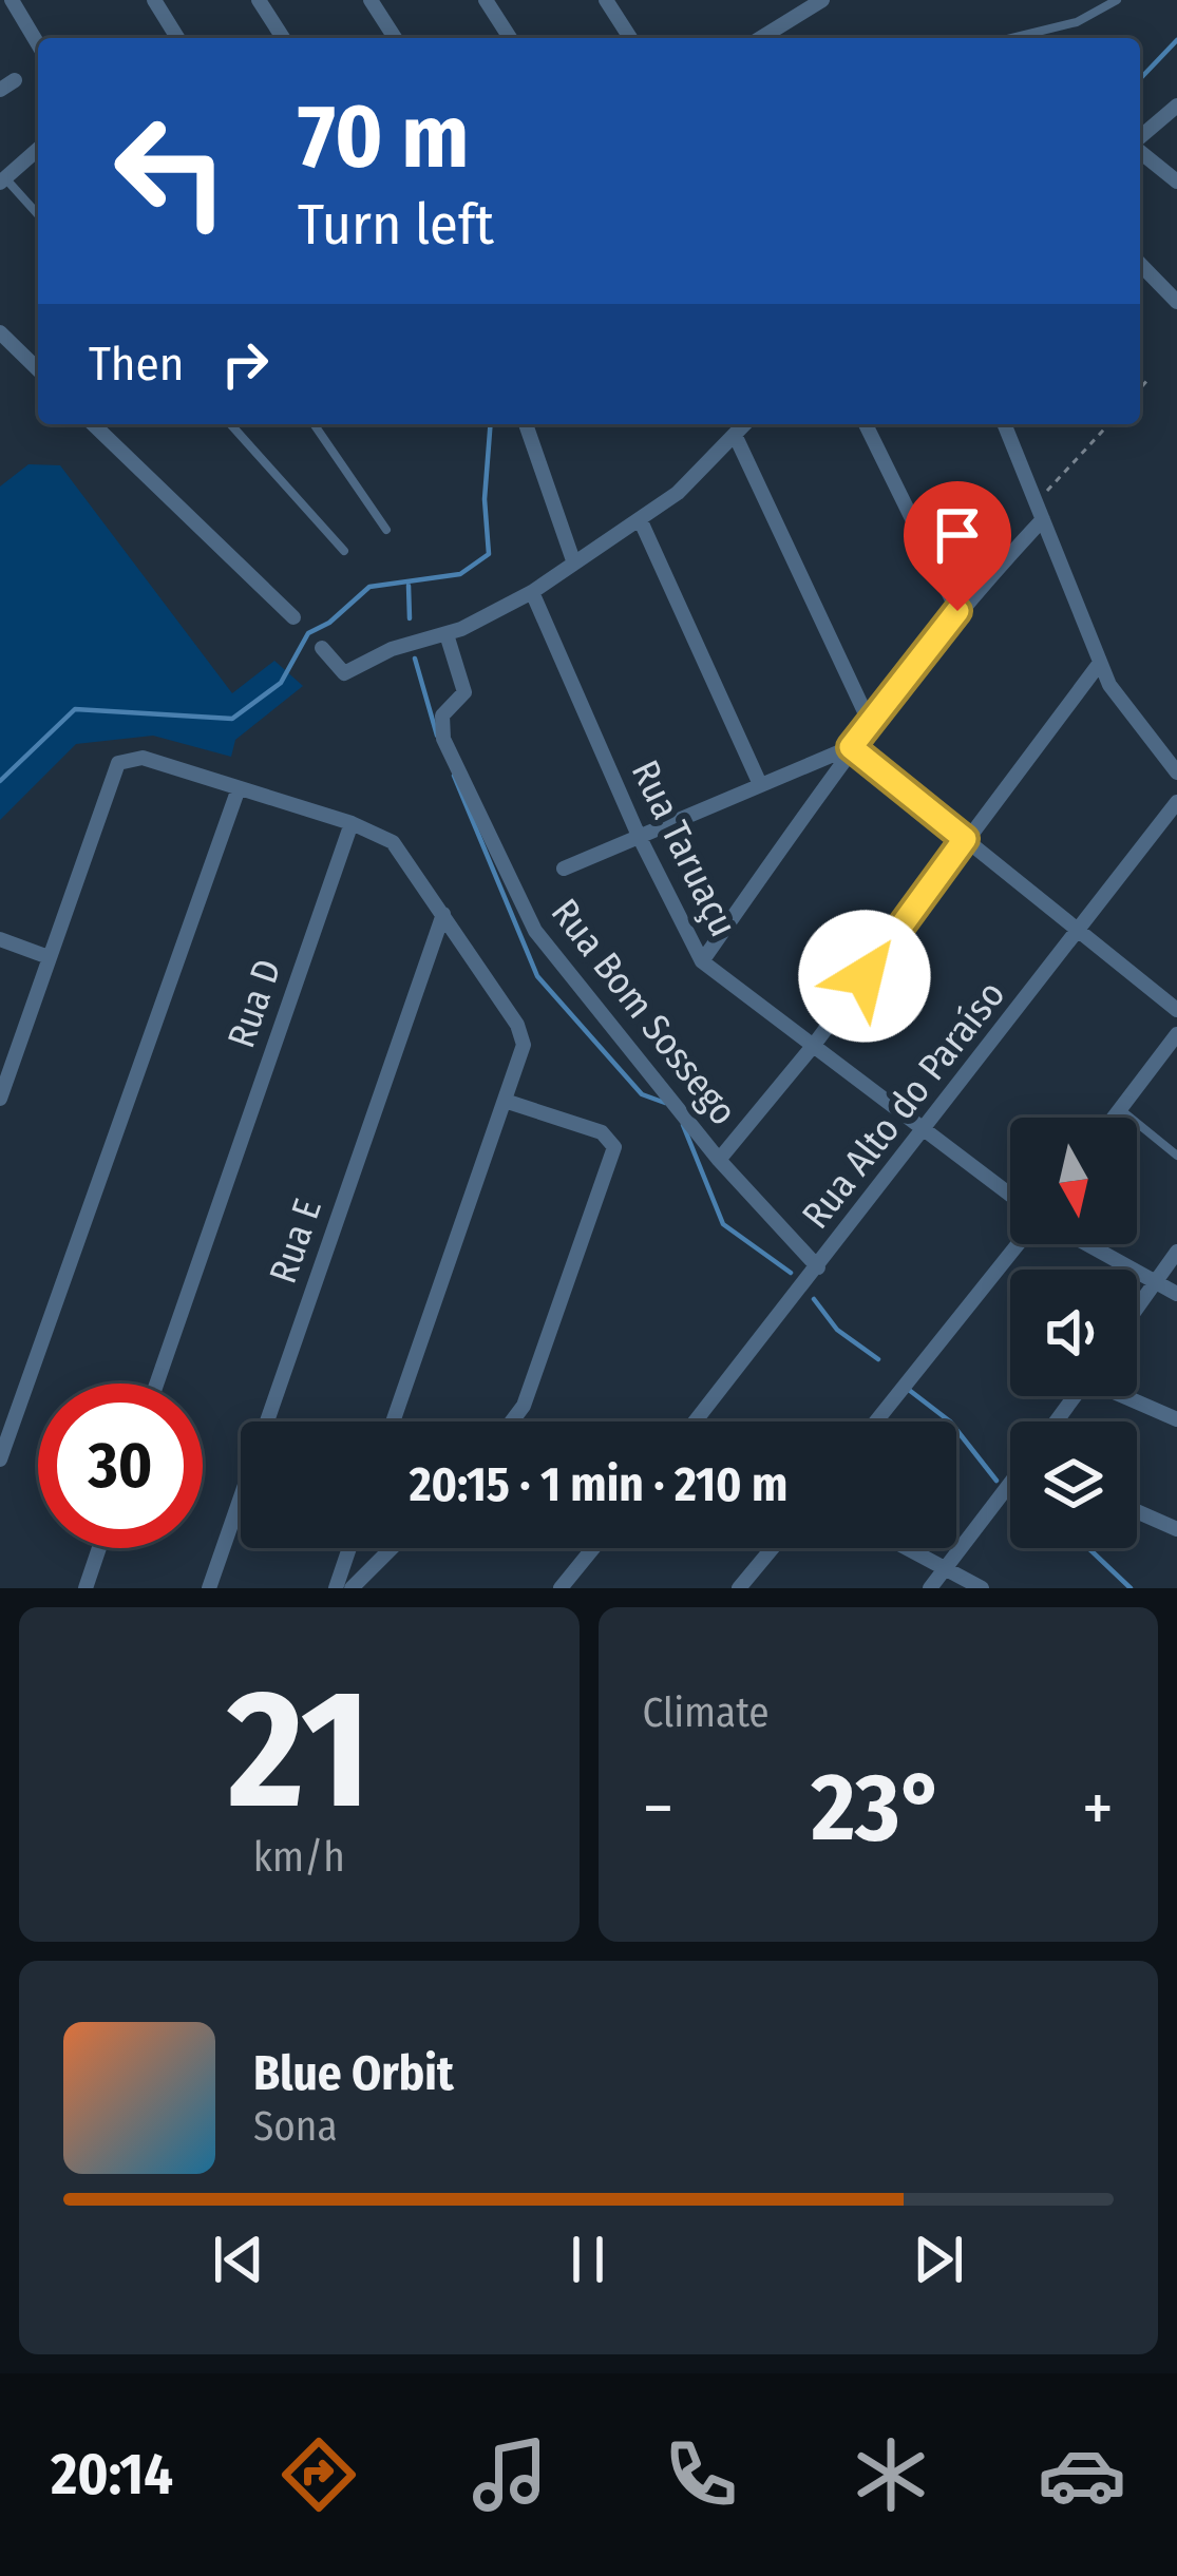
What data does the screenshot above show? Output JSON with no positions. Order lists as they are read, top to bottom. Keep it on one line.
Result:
{"streets":{"street":["Rua Taruaçu","Rua D","Rua Bom Sossego","Rua Alto do Paraíso","Rua E"]},"crossings":[["Rua Taruaçu","Rua Alto do Paraíso"],["Rua Bom Sossego","Rua Alto do Paraíso"]],"north":"bottom","page":{"turn":["70 m","Turn left"],"then":"Then","limit":"30","trip":"20:15 · 1 min · 210 m","tile":[["21","km/h"],"Climate"],"heat":["−","23°","+"],"song":["Blue Orbit","Sona"],"tabs":"20:14"}}
